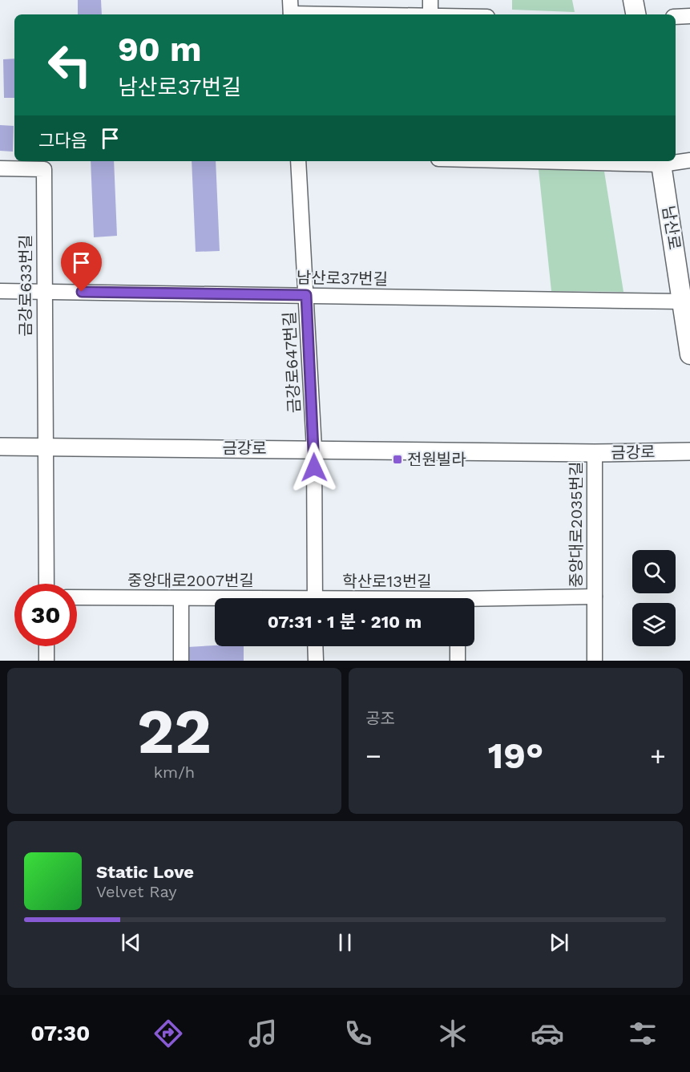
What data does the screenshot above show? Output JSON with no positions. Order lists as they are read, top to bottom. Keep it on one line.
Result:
{"streets":{"main road":["남산로"],"street":["남산로37번길","금강로633번길","금강로647번길","금강로","중앙대로2035번길","중앙대로2007번길"]},"crossings":[["남산로","남산로37번길"],["남산로37번길","금강로633번길"],["남산로37번길","금강로647번길"],["금강로633번길","금강로"],["금강로647번길","금강로"],["금강로","중앙대로2035번길"]],"places":{"transit":["전원빌라"]},"page":{"turn":["90 m","남산로37번길"],"then":"그다음","limit":"30","trip":"07:31 · 1 분 · 210 m","tile":[["22","km/h"],"공조"],"heat":["−","19°","+"],"song":["Static Love","Velvet Ray"],"tabs":"07:30"}}
